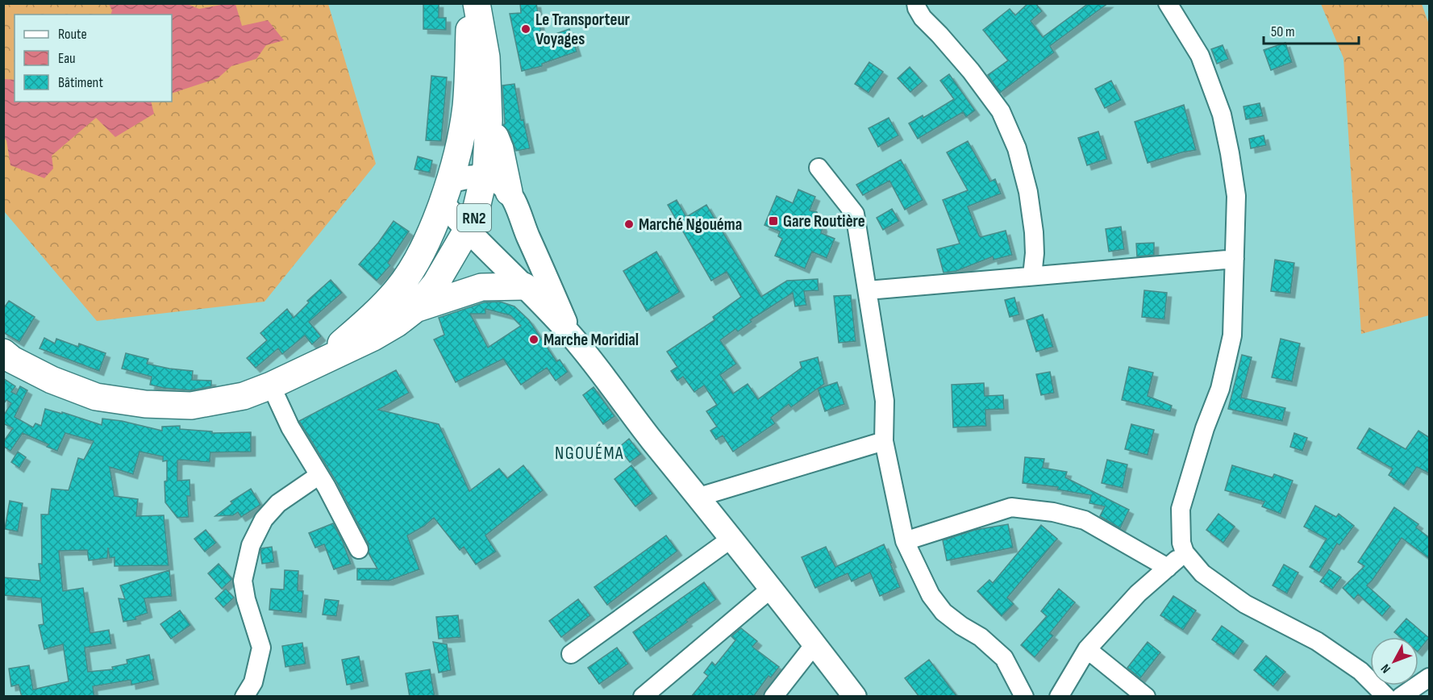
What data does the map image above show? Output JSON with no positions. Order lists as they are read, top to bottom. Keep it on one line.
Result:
{"streets":{"highway":["RN2"]},"districts":["NGOUÉMA"],"places":{"other":["Le Transporteur Voyages","Marché Ngouéma","Marche Moridial"],"transit":["Gare Routière"]},"legend":["Route","Eau","Bâtiment"],"scale_bar":"50 m","north":"bottom left"}
